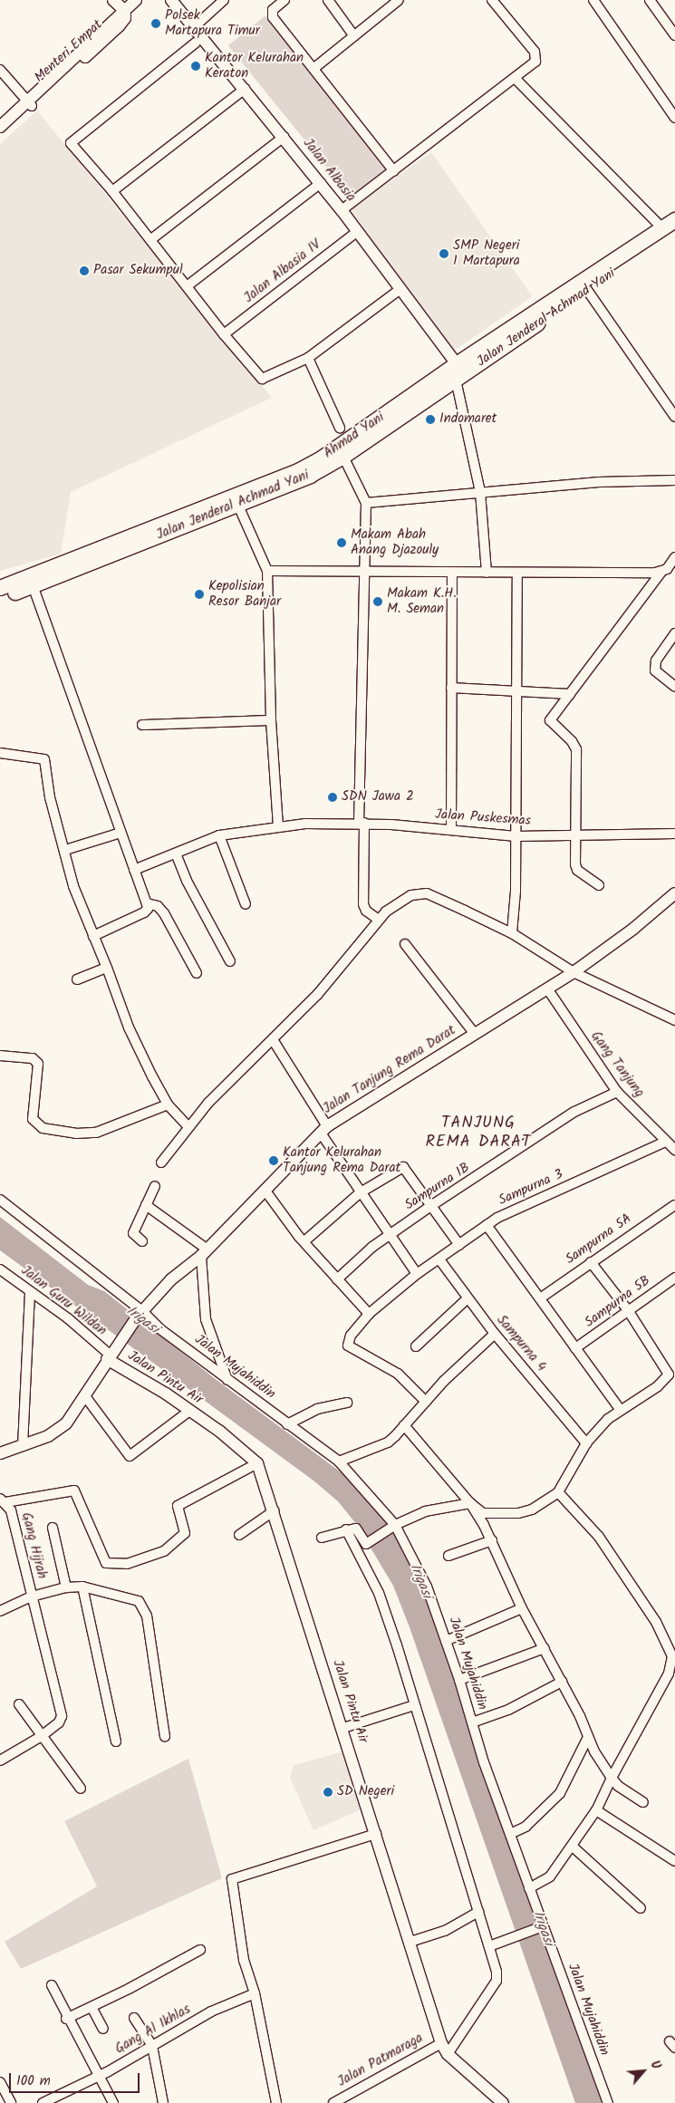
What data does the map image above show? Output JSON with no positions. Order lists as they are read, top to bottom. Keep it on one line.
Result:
{"streets":{"highway":["Jalan Jenderal Achmad Yani","Ahmad Yani"],"street":["Menteri Empat","Jalan Albasia","Jalan Albasia IV","Jalan Puskesmas","Gang Tanjung","Jalan Tanjung Rema Darat","Sampurna 1B","Sampurna 3","Sampurna 5A","Jalan Guru Wildan","Sampurna 5B","Sampurna 4","Jalan Mujahiddin","Jalan Pintu Air","Gang Hijrah","Gang Al Ikhlas","Jalan Patmaraga"]},"crossings":[["Jalan Albasia","Jalan Albasia IV"],["Jalan Albasia","Jalan Jenderal Achmad Yani"],["Jalan Jenderal Achmad Yani","Ahmad Yani"],["Gang Tanjung","Jalan Tanjung Rema Darat"],["Gang Tanjung","Sampurna 1B"],["Gang Tanjung","Sampurna 3"],["Jalan Tanjung Rema Darat","Jalan Guru Wildan"],["Jalan Tanjung Rema Darat","Jalan Mujahiddin"],["Jalan Tanjung Rema Darat","Jalan Pintu Air"],["Sampurna 3","Sampurna 4"],["Jalan Guru Wildan","Jalan Pintu Air"],["Jalan Pintu Air","Jalan Patmaraga"]],"districts":["TANJUNG REMA DARAT"],"water":["Irigasi"],"places":["Polsek Martapura Timur","Kantor Kelurahan Keraton","SMP Negeri 1 Martapura","Pasar Sekumpul","Indomaret","Makam Abah Anang Djazouly","Kepolisian Resor Banjar","Makam K.H. M. Seman","SDN Jawa 2","Kantor Kelurahan Tanjung Rema Darat","SD Negeri"],"scale_bar":"100 m","north":"top right"}
